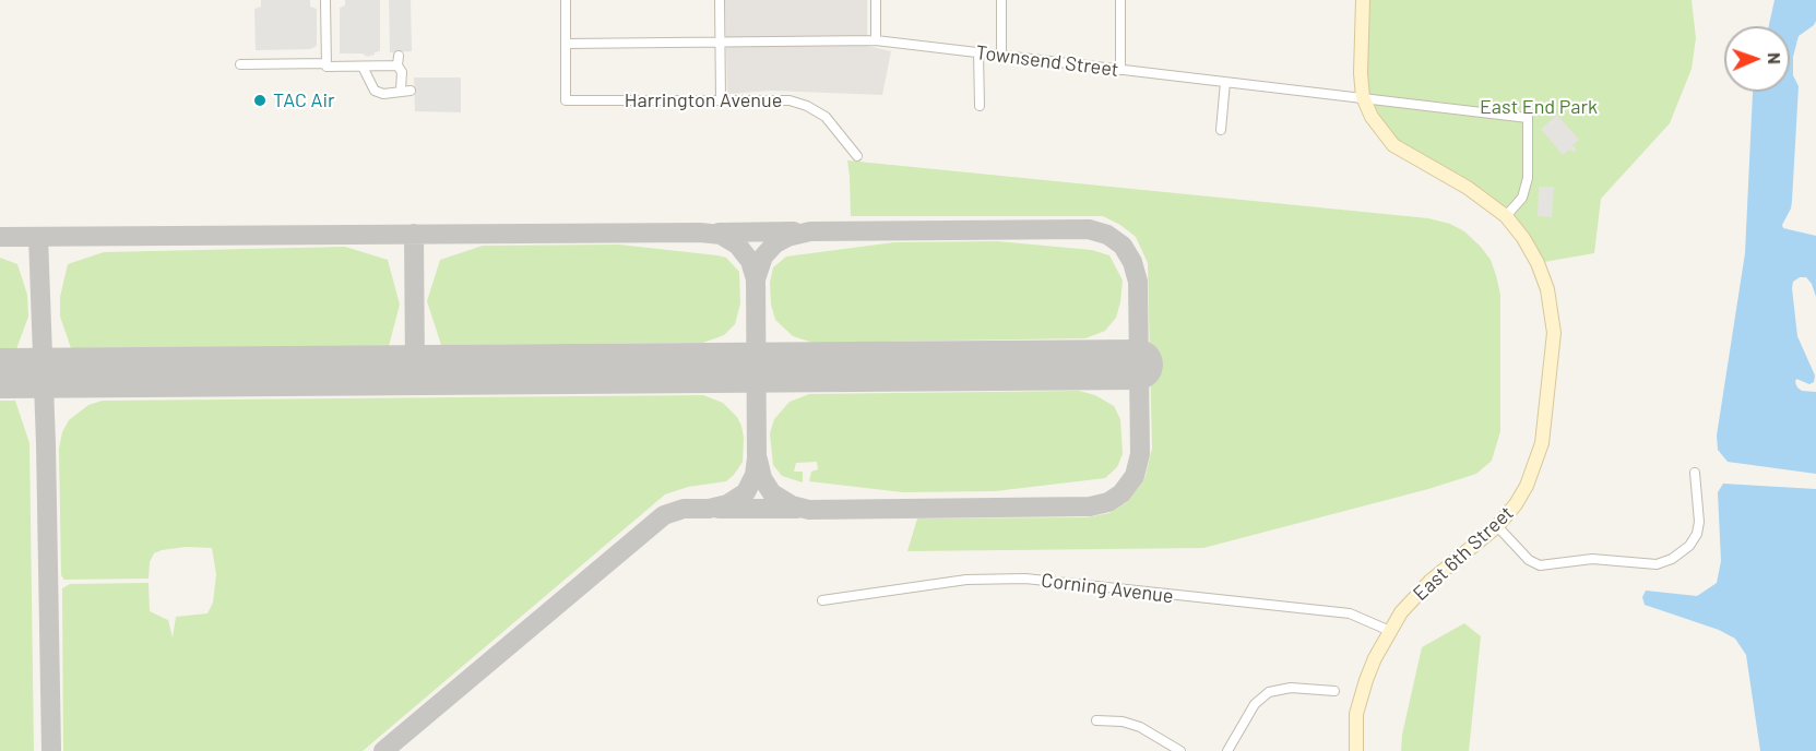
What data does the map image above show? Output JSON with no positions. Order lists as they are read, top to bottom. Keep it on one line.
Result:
{"streets":{"main road":["East 6th Street"],"street":["Townsend Street","Harrington Avenue","Corning Avenue"]},"crossings":[["Townsend Street","Harrington Avenue"],["Townsend Street","East 6th Street"],["East 6th Street","Corning Avenue"]],"parks":["East End Park"],"places":["TAC Air"],"north":"right"}
